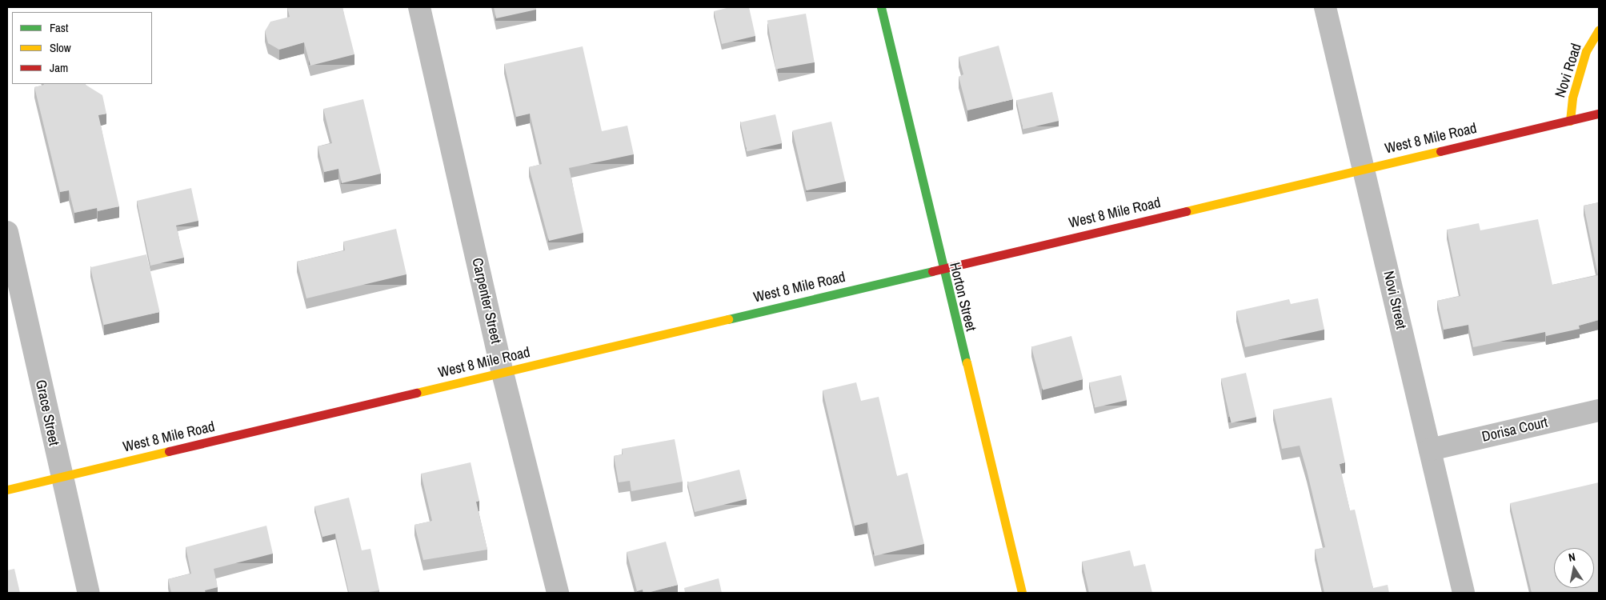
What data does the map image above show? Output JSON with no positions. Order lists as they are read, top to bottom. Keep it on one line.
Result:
{"streets":{"main road":["Novi Road","West 8 Mile Road","Horton Street"],"street":["Novi Street","Carpenter Street","Grace Street","Dorisa Court"]},"crossings":[["Novi Road","West 8 Mile Road"],["West 8 Mile Road","Horton Street"],["West 8 Mile Road","Novi Street"],["West 8 Mile Road","Carpenter Street"],["West 8 Mile Road","Grace Street"],["Novi Street","Dorisa Court"]],"legend":["Fast","Slow","Jam"],"north":"top"}
